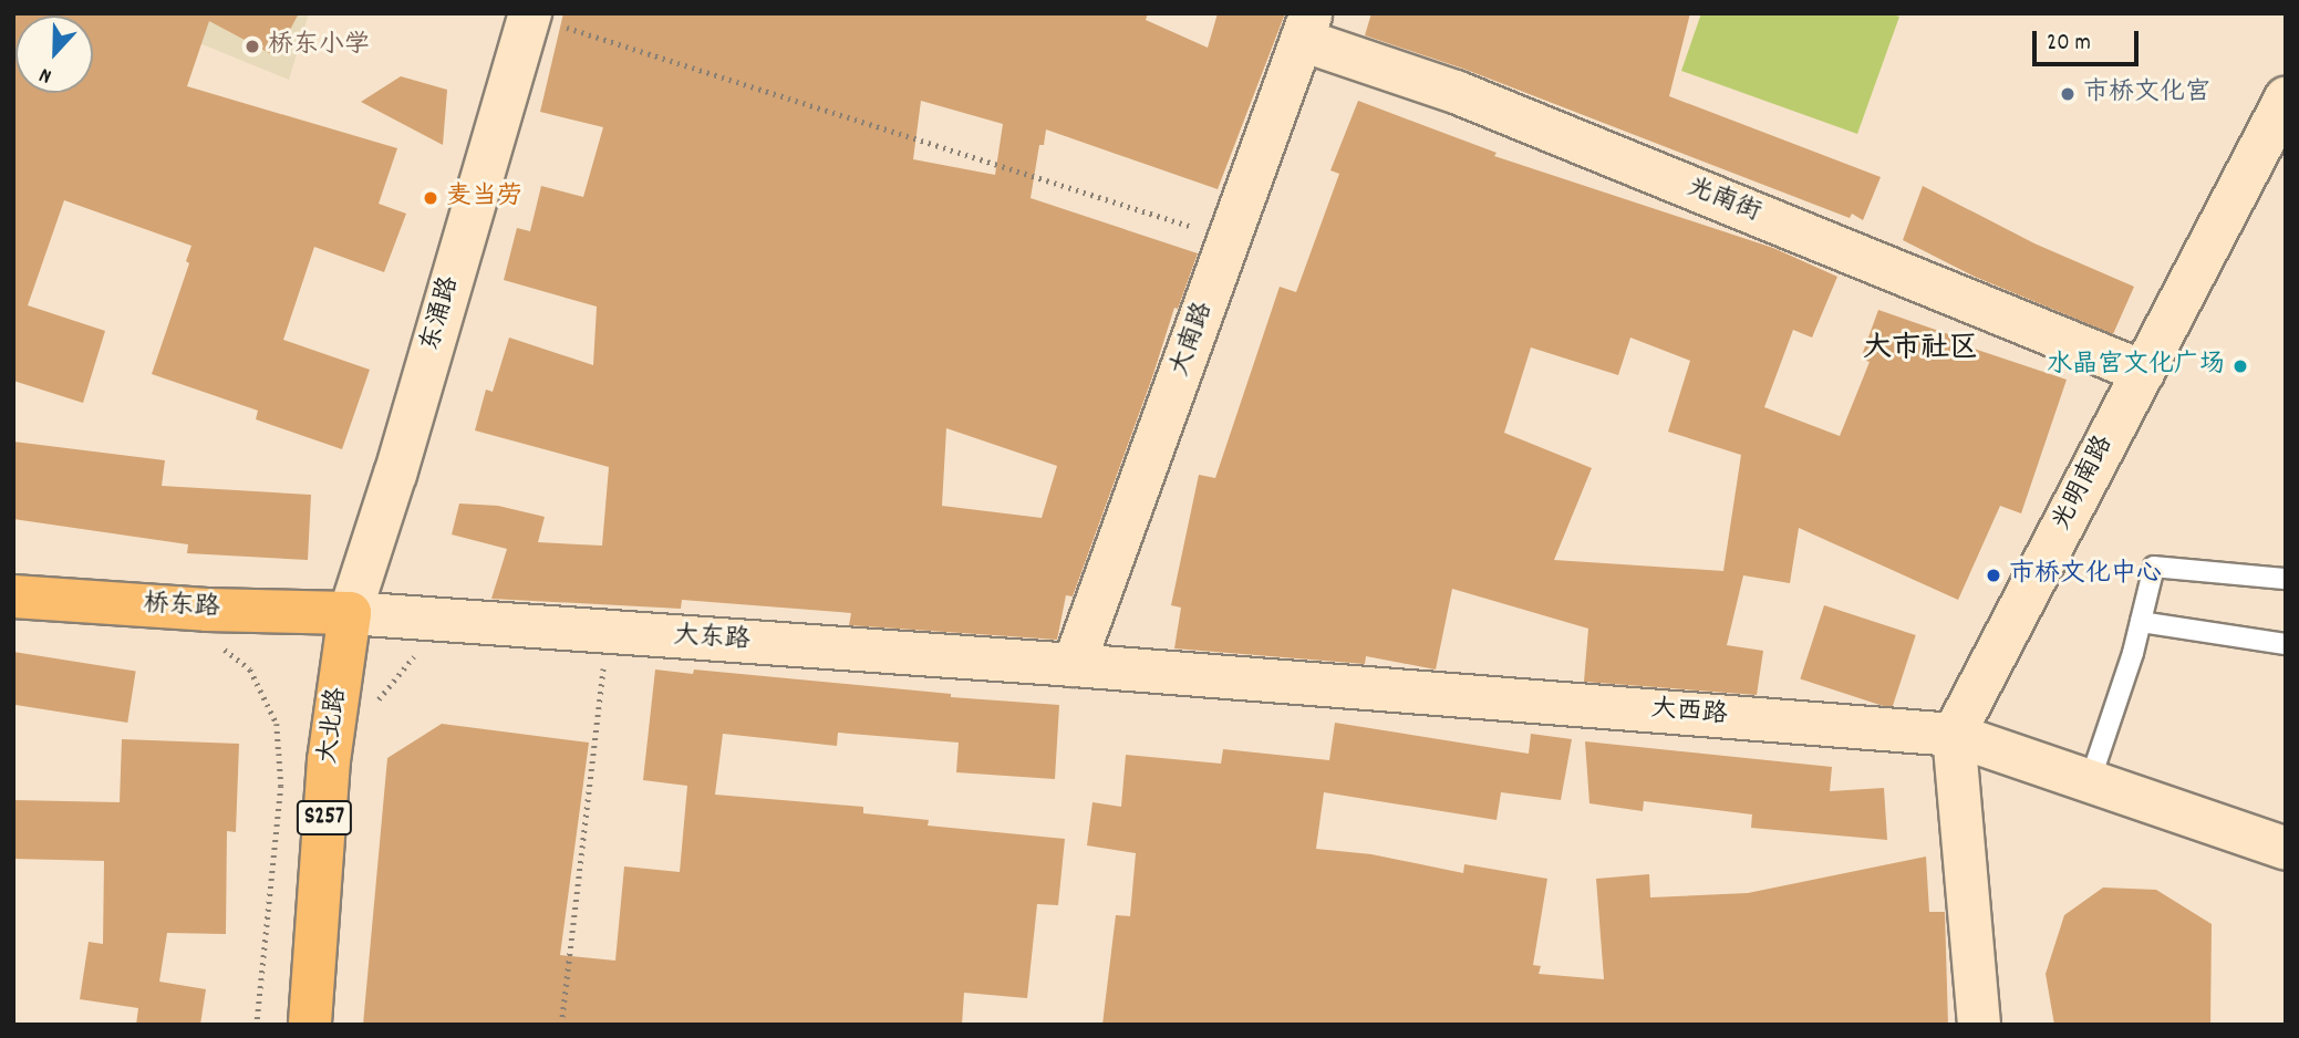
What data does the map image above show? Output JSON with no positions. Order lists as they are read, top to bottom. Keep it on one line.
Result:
{"streets":{"main road":["桥东路","大北路","S257"],"street":["光南街","东涌路","大南路","光明南路","大东路","大西路"]},"crossings":[["光南街","大南路"],["光南街","光明南路"],["东涌路","桥东路"],["东涌路","大东路"],["东涌路","大北路"],["大南路","大东路"],["大南路","大西路"],["光明南路","大西路"],["桥东路","大东路"],["桥东路","大北路"],["大东路","大西路"],["大东路","大北路"]],"districts":["大市社区"],"places":["桥东小学","市桥文化宫","麦当劳","水晶宫文化广场","市桥文化中心"],"scale_bar":"20 m","north":"bottom"}
